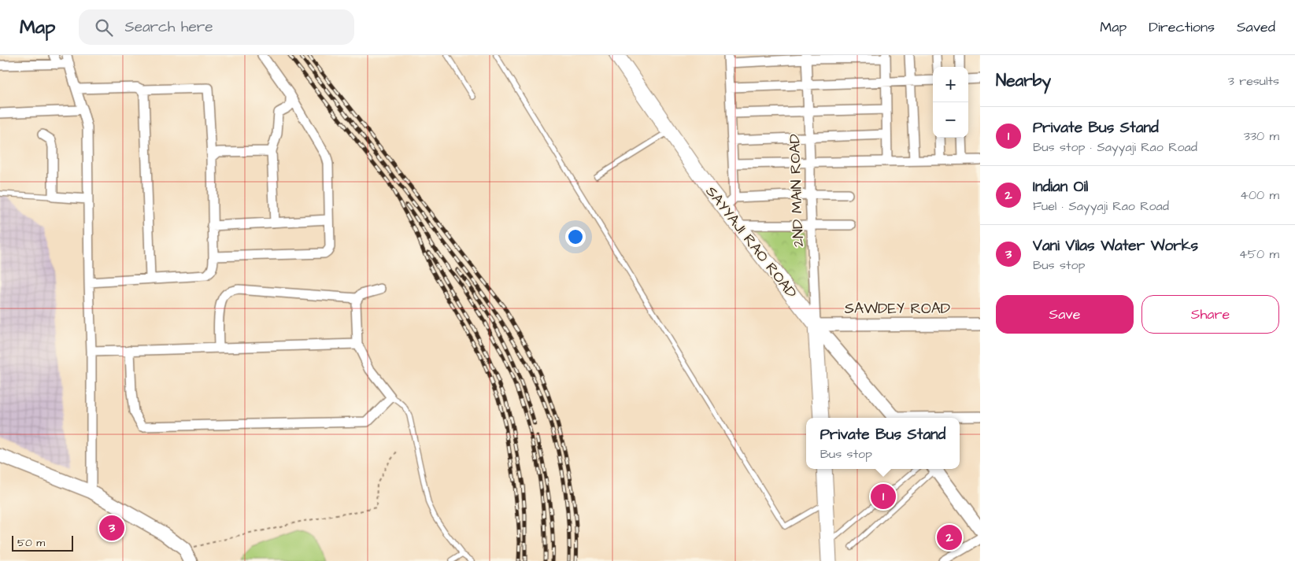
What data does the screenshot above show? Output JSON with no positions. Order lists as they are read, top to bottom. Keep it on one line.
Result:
{"streets":{"main road":["SAYYAJI RAO ROAD"],"street":["2ND MAIN ROAD","SAWDEY ROAD"]},"crossings":[["2ND MAIN ROAD","SAYYAJI RAO ROAD"],["2ND MAIN ROAD","SAWDEY ROAD"],["SAYYAJI RAO ROAD","SAWDEY ROAD"]],"scale_bar":"50 m","page":{"header":"Map","search":"Search here","nav":["Map","Directions","Saved"],"heading":["Nearby","3 results"],"map_buttons":["+","−"],"list":[{"mark":"1","name":"Private Bus Stand","note":"Bus stop · Sayyaji Rao Road","value":"330 m"},{"mark":"2","name":"Indian Oil","note":"Fuel · Sayyaji Rao Road","value":"400 m"},{"mark":"3","name":"Vani Vilas Water Works","note":"Bus stop","value":"450 m"}],"buttons":["Save","Share"],"popup":["Private Bus Stand","Bus stop"],"pins":["1","3","2"],"scale":"50 m"}}
